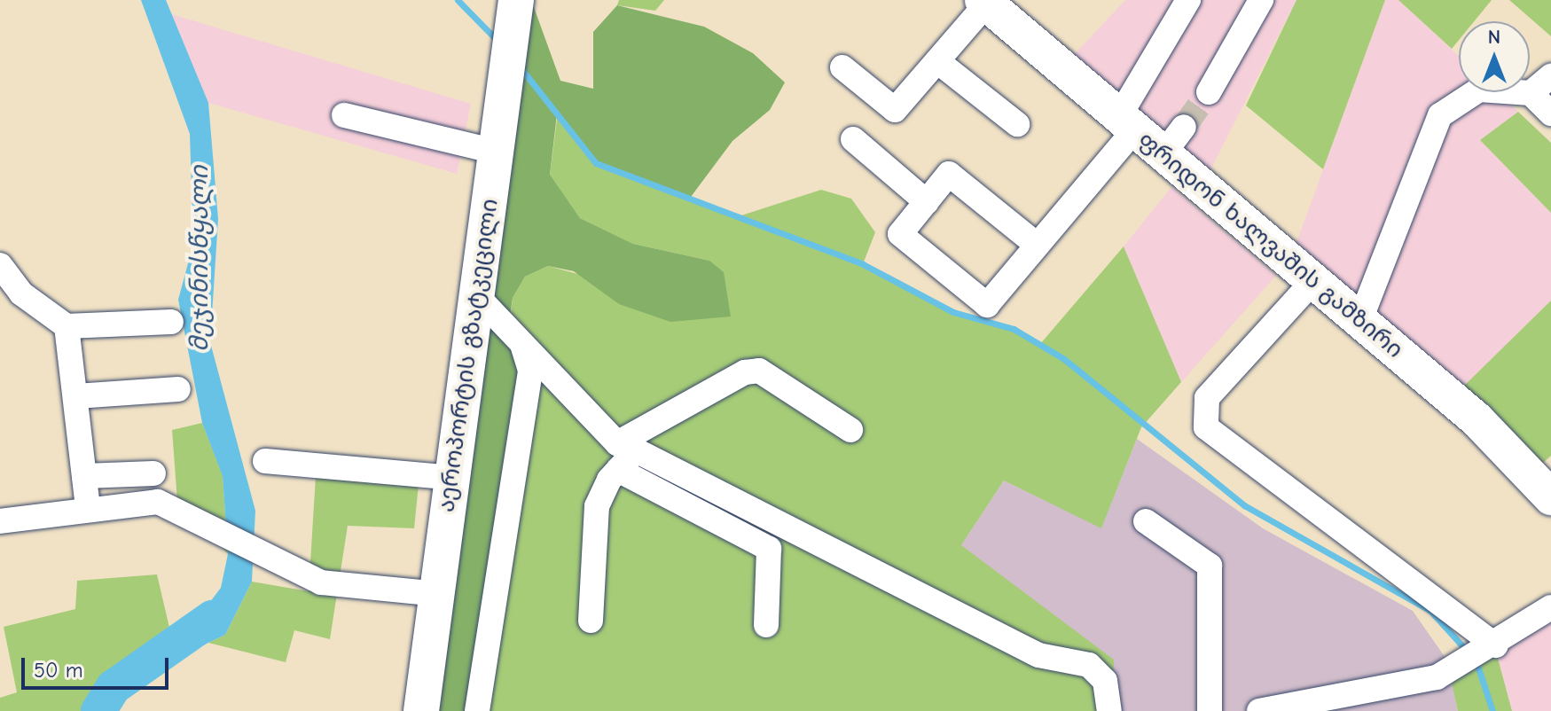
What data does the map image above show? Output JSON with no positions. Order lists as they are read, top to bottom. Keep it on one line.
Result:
{"streets":{"highway":["ფრიდონ ხალვაშის გამზირი","აეროპორტის გზატკეცილი"]},"water":["მეჯინისწყალი"],"scale_bar":"50 m","north":"top"}
